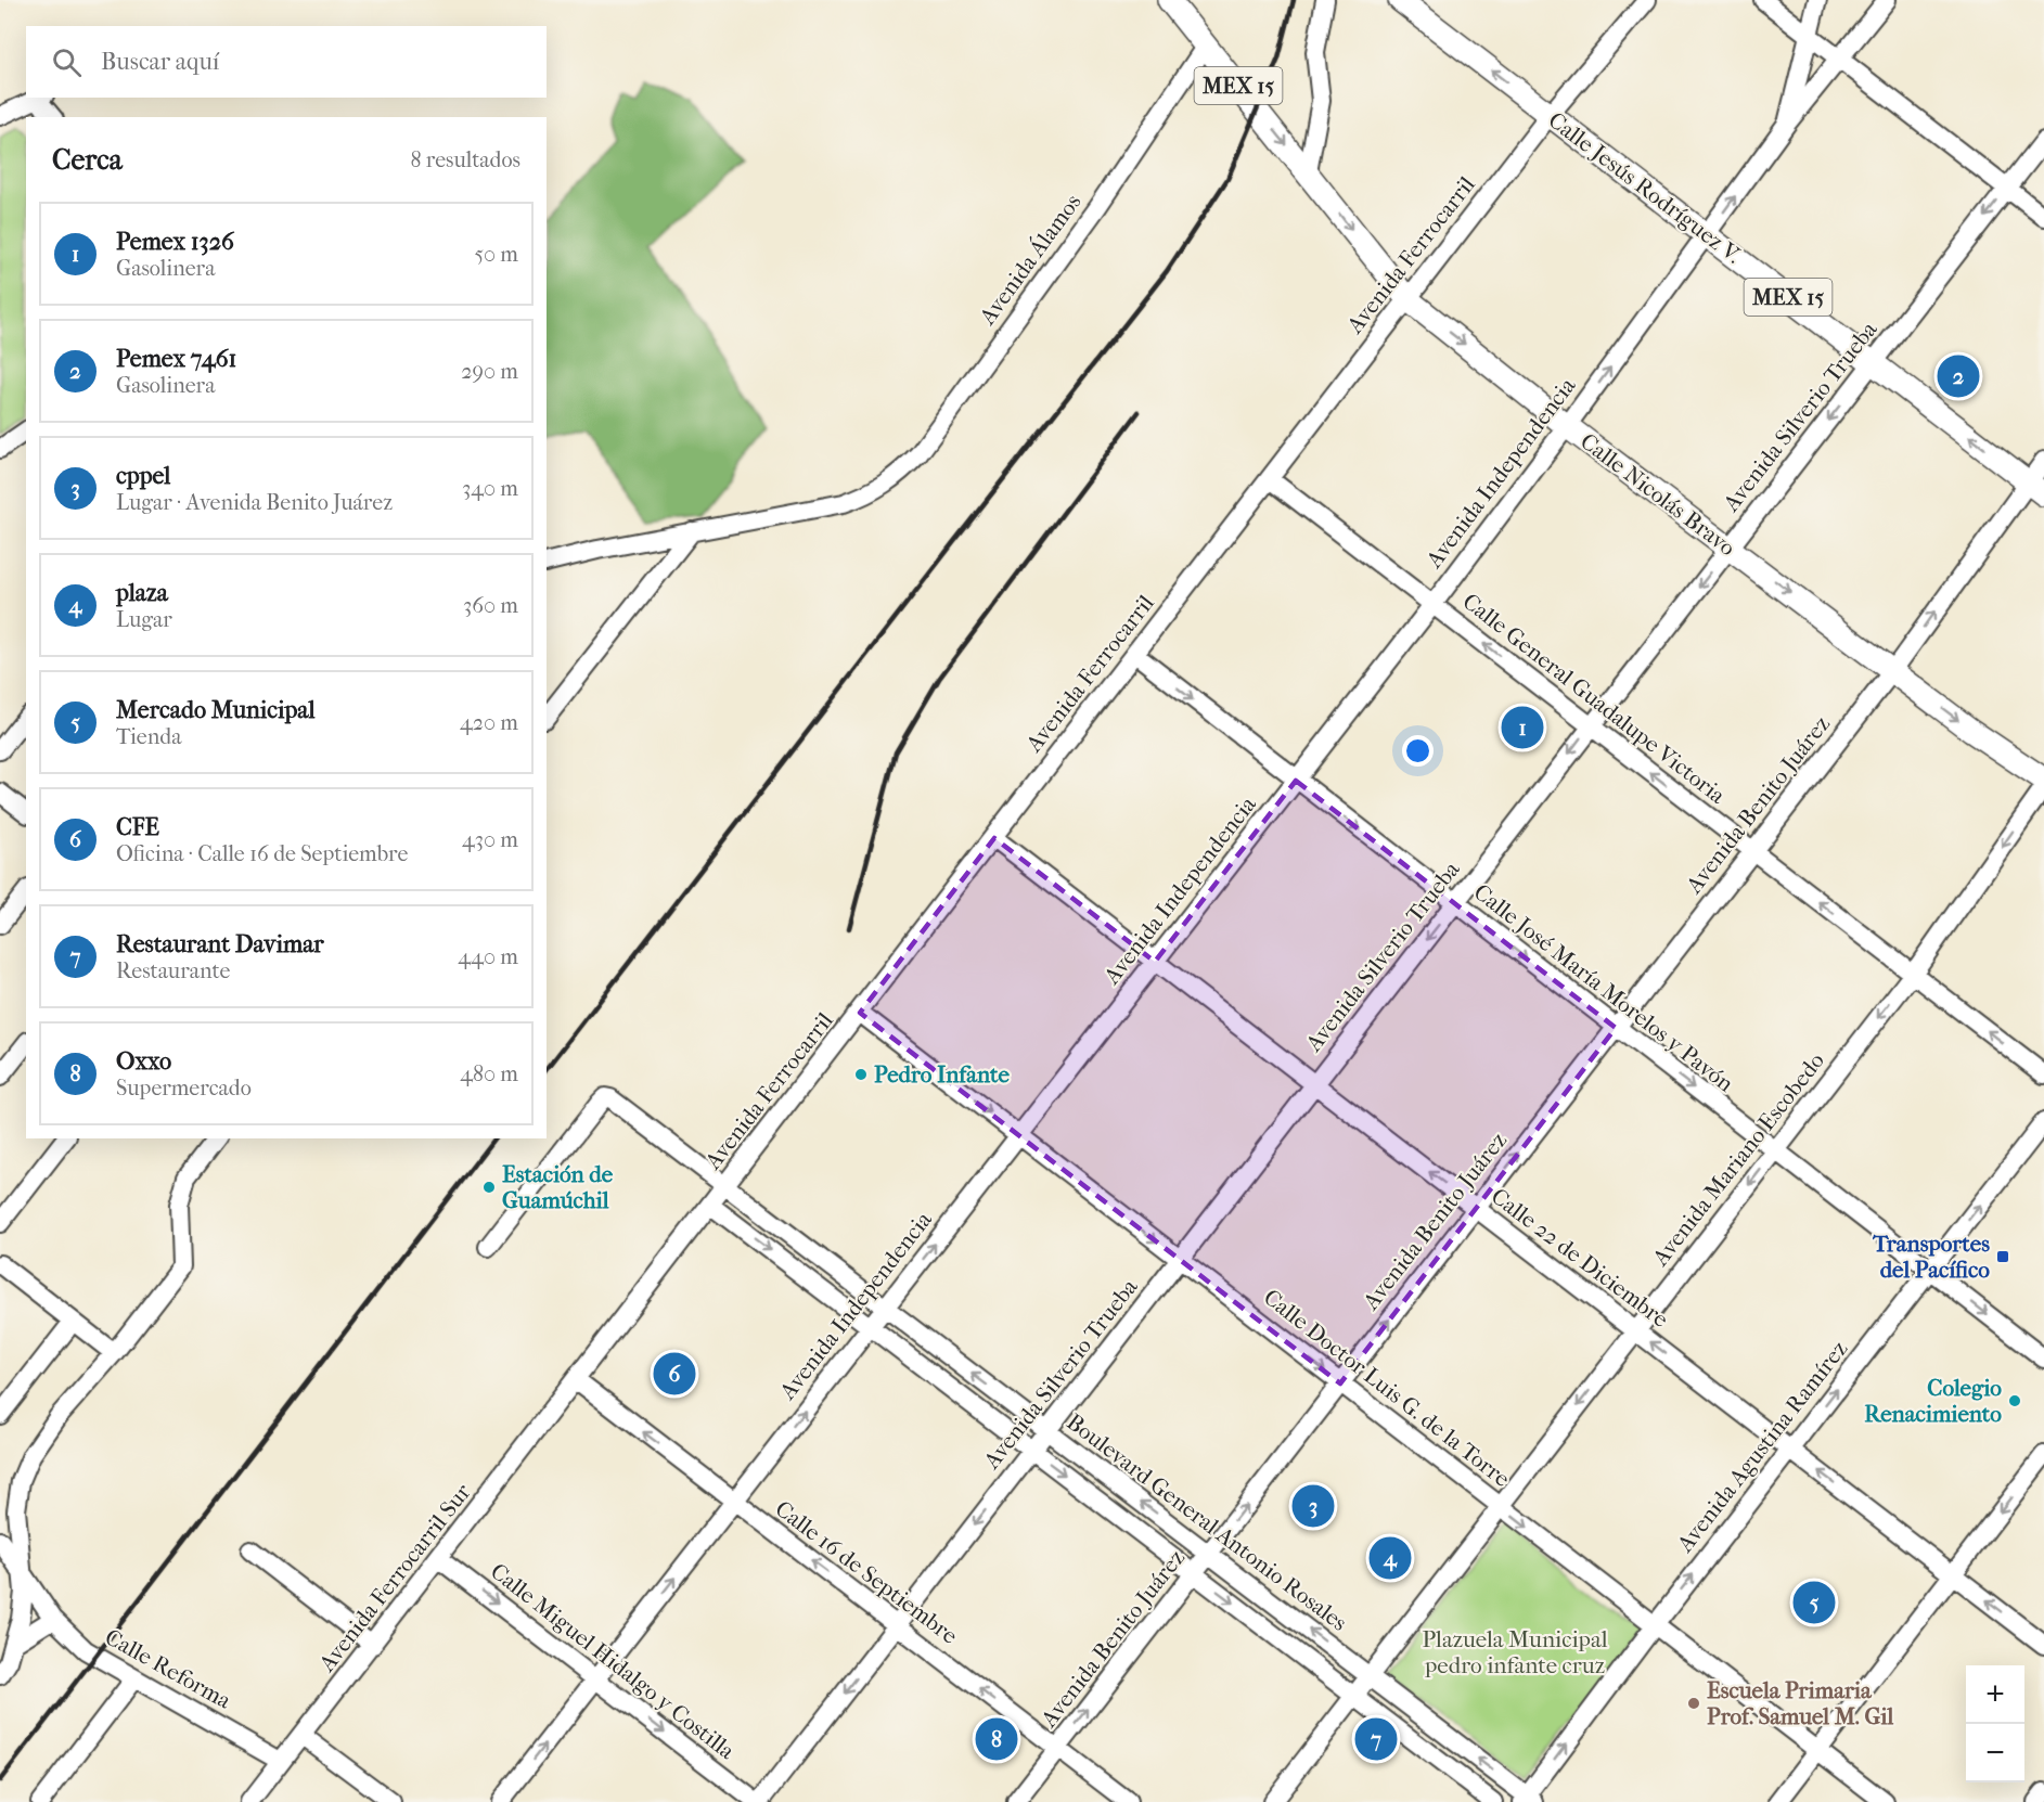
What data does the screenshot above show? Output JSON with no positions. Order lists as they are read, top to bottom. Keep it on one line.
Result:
{"streets":{"main road":["MEX 15","Calle Jesús Rodríguez V.","Calle Nicolás Bravo"],"street":["Avenida Ferrocarril","Avenida Álamos","Avenida Silverio Trueba","Avenida Independencia","Calle General Guadalupe Victoria","Avenida Benito Juárez","Calle José María Morelos y Pavón","Avenida Mariano Escobedo","Calle 22 de Diciembre","Calle Doctor Luis G. de la Torre","Avenida Agustina Ramírez","Boulevard General Antonio Rosales","Calle 16 de Septiembre","Avenida Ferrocarril Sur","Calle Miguel Hidalgo y Costilla","Calle Reforma"]},"crossings":[["MEX 15","Avenida Álamos"],["MEX 15","Calle Nicolás Bravo"],["Calle Jesús Rodríguez V.","Avenida Ferrocarril"],["Calle Jesús Rodríguez V.","Avenida Silverio Trueba"],["Calle Jesús Rodríguez V.","Avenida Independencia"],["Calle Jesús Rodríguez V.","Avenida Benito Juárez"],["Avenida Ferrocarril","Calle Nicolás Bravo"],["Avenida Ferrocarril","Calle General Guadalupe Victoria"],["Avenida Ferrocarril","Calle José María Morelos y Pavón"],["Avenida Ferrocarril","Calle 22 de Diciembre"],["Avenida Ferrocarril","Calle Doctor Luis G. de la Torre"],["Avenida Ferrocarril","Boulevard General Antonio Rosales"],["Avenida Ferrocarril","Calle 16 de Septiembre"],["Avenida Ferrocarril","Avenida Ferrocarril Sur"],["Avenida Silverio Trueba","Calle Nicolás Bravo"],["Avenida Silverio Trueba","Calle General Guadalupe Victoria"],["Avenida Silverio Trueba","Calle José María Morelos y Pavón"],["Avenida Silverio Trueba","Calle 22 de Diciembre"],["Avenida Silverio Trueba","Calle Doctor Luis G. de la Torre"],["Avenida Silverio Trueba","Boulevard General Antonio Rosales"],["Avenida Silverio Trueba","Calle 16 de Septiembre"],["Avenida Silverio Trueba","Calle Miguel Hidalgo y Costilla"],["Avenida Independencia","Calle Nicolás Bravo"],["Avenida Independencia","Calle General Guadalupe Victoria"],["Avenida Independencia","Calle José María Morelos y Pavón"],["Avenida Independencia","Calle 22 de Diciembre"],["Avenida Independencia","Calle Doctor Luis G. de la Torre"],["Avenida Independencia","Boulevard General Antonio Rosales"],["Avenida Independencia","Calle 16 de Septiembre"],["Avenida Independencia","Calle Miguel Hidalgo y Costilla"],["Calle Nicolás Bravo","Avenida Benito Juárez"],["Calle General Guadalupe Victoria","Avenida Benito Juárez"],["Calle General Guadalupe Victoria","Avenida Mariano Escobedo"],["Avenida Benito Juárez","Calle José María Morelos y Pavón"],["Avenida Benito Juárez","Calle 22 de Diciembre"],["Avenida Benito Juárez","Calle Doctor Luis G. de la Torre"],["Avenida Benito Juárez","Boulevard General Antonio Rosales"],["Avenida Benito Juárez","Calle 16 de Septiembre"],["Calle José María Morelos y Pavón","Avenida Mariano Escobedo"],["Calle José María Morelos y Pavón","Avenida Agustina Ramírez"],["Avenida Mariano Escobedo","Calle 22 de Diciembre"],["Avenida Mariano Escobedo","Calle Doctor Luis G. de la Torre"],["Avenida Mariano Escobedo","Boulevard General Antonio Rosales"],["Calle 22 de Diciembre","Avenida Agustina Ramírez"],["Calle Doctor Luis G. de la Torre","Avenida Agustina Ramírez"],["Avenida Agustina Ramírez","Boulevard General Antonio Rosales"],["Calle 16 de Septiembre","Avenida Ferrocarril Sur"],["Avenida Ferrocarril Sur","Calle Miguel Hidalgo y Costilla"],["Avenida Ferrocarril Sur","Calle Reforma"]],"one_way":["Calle Jesús Rodríguez V.","Avenida Silverio Trueba","Avenida Independencia","Calle Nicolás Bravo","Calle General Guadalupe Victoria","Avenida Benito Juárez","Calle José María Morelos y Pavón","Avenida Mariano Escobedo","Calle 22 de Diciembre","Calle Doctor Luis G. de la Torre","Avenida Agustina Ramírez","Calle 16 de Septiembre","Calle Miguel Hidalgo y Costilla"],"parks":["Plazuela Municipal pedro infante cruz"],"places":{"other":["Pedro Infante","Estación de Guamúchil","Colegio Renacimiento","Escuela Primaria Prof. Samuel M. Gil"],"transit":["Transportes del Pacífico"]},"page":{"search":"Buscar aquí","heading":["Cerca","8 resultados"],"list":[{"mark":"1","name":"Pemex 1326","note":"Gasolinera","value":"50 m"},{"mark":"2","name":"Pemex 7461","note":"Gasolinera","value":"290 m"},{"mark":"3","name":"cppel","note":"Lugar · Avenida Benito Juárez","value":"340 m"},{"mark":"4","name":"plaza","note":"Lugar","value":"360 m"},{"mark":"5","name":"Mercado Municipal","note":"Tienda","value":"420 m"},{"mark":"6","name":"CFE","note":"Oficina · Calle 16 de Septiembre","value":"430 m"},{"mark":"7","name":"Restaurant Davimar","note":"Restaurante","value":"440 m"},{"mark":"8","name":"Oxxo","note":"Supermercado","value":"480 m"}],"pins":["2","1","6","3","4","5","7","8"],"map_buttons":["+","−"]}}
